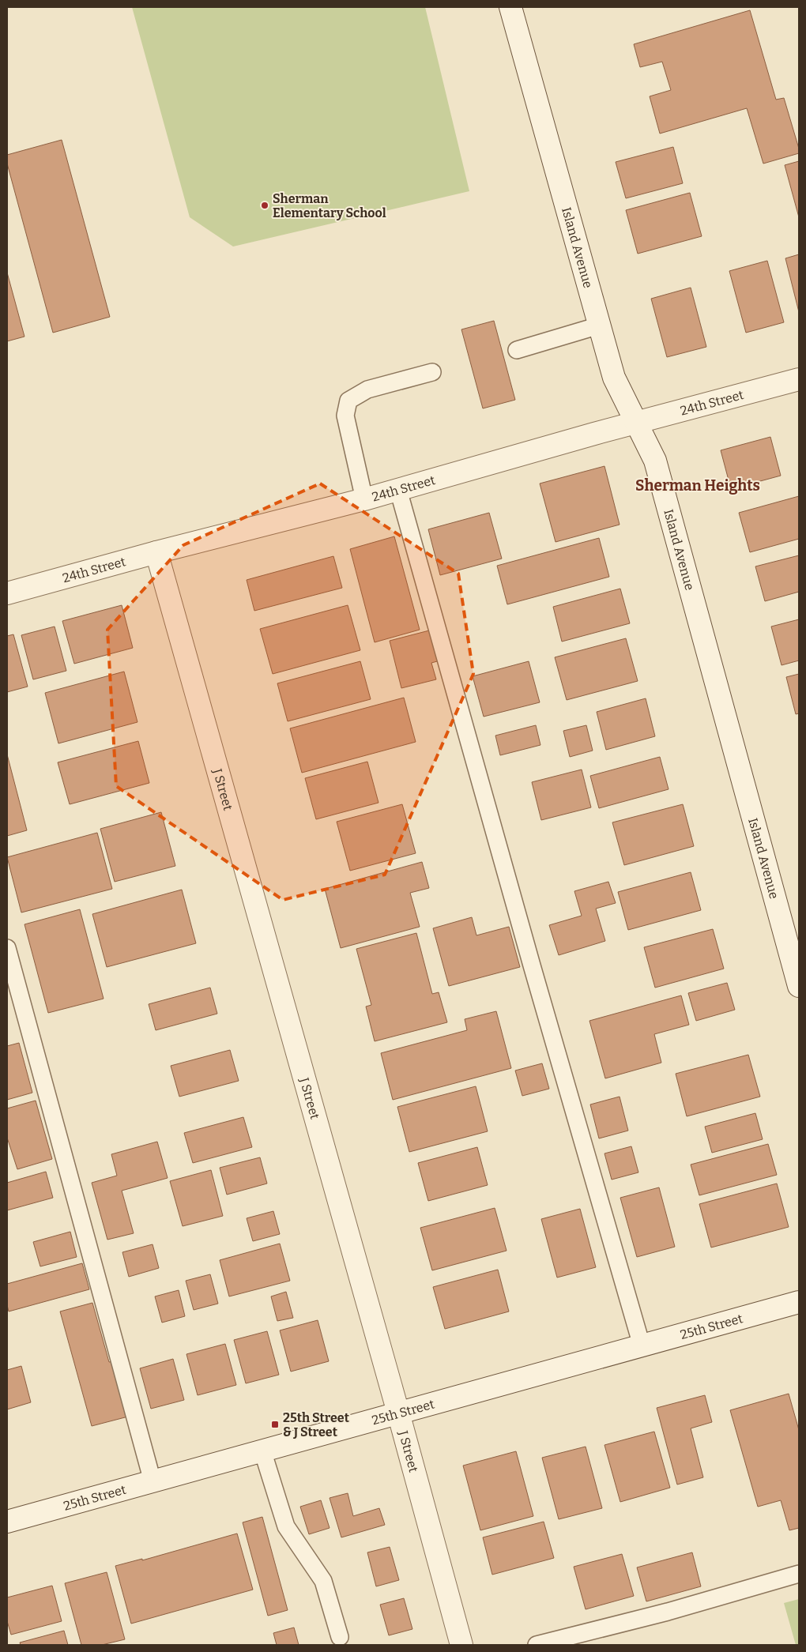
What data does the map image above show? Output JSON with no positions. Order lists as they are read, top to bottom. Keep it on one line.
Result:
{"streets":{"street":["Island Avenue","24th Street","J Street","25th Street"]},"crossings":[["Island Avenue","24th Street"],["24th Street","J Street"],["J Street","25th Street"]],"districts":["Sherman Heights"],"places":{"other":["Sherman Elementary School"],"transit":["25th Street & J Street"]}}
